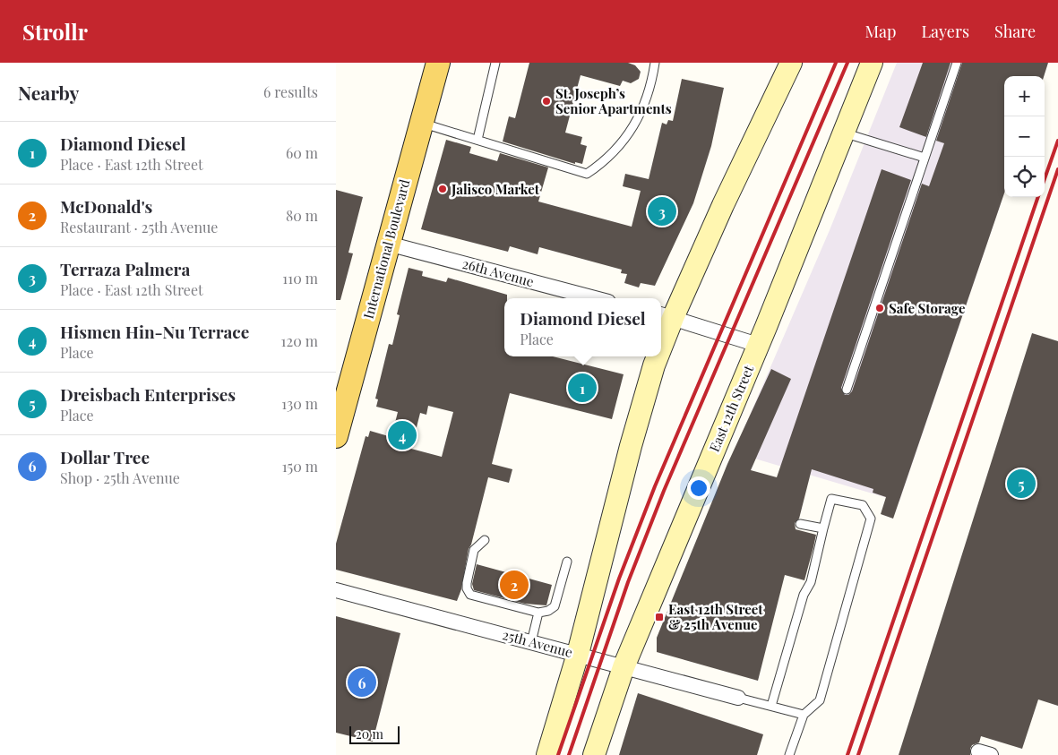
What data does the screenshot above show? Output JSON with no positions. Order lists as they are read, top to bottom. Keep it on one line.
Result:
{"streets":{"main road":["International Boulevard","East 12th Street"],"street":["26th Avenue","25th Avenue"]},"crossings":[["International Boulevard","26th Avenue"],["East 12th Street","25th Avenue"]],"places":{"other":["St. Joseph’s Senior Apartments","Jalisco Market","Safe Storage"],"transit":["East 12th Street & 25th Avenue"]},"scale_bar":"20 m","page":{"header":"Strollr","nav":["Map","Layers","Share"],"heading":["Nearby","6 results"],"map_buttons":["+","−"],"list":[{"mark":"1","name":"Diamond Diesel","note":"Place · East 12th Street","value":"60 m"},{"mark":"2","name":"McDonald's","note":"Restaurant · 25th Avenue","value":"80 m"},{"mark":"3","name":"Terraza Palmera","note":"Place · East 12th Street","value":"110 m"},{"mark":"4","name":"Hismen Hin-Nu Terrace","note":"Place","value":"120 m"},{"mark":"5","name":"Dreisbach Enterprises","note":"Place","value":"130 m"},{"mark":"6","name":"Dollar Tree","note":"Shop · 25th Avenue","value":"150 m"}],"pins":["3","1","4","5","2","6"],"popup":["Diamond Diesel","Place"],"scale":"20 m"}}
